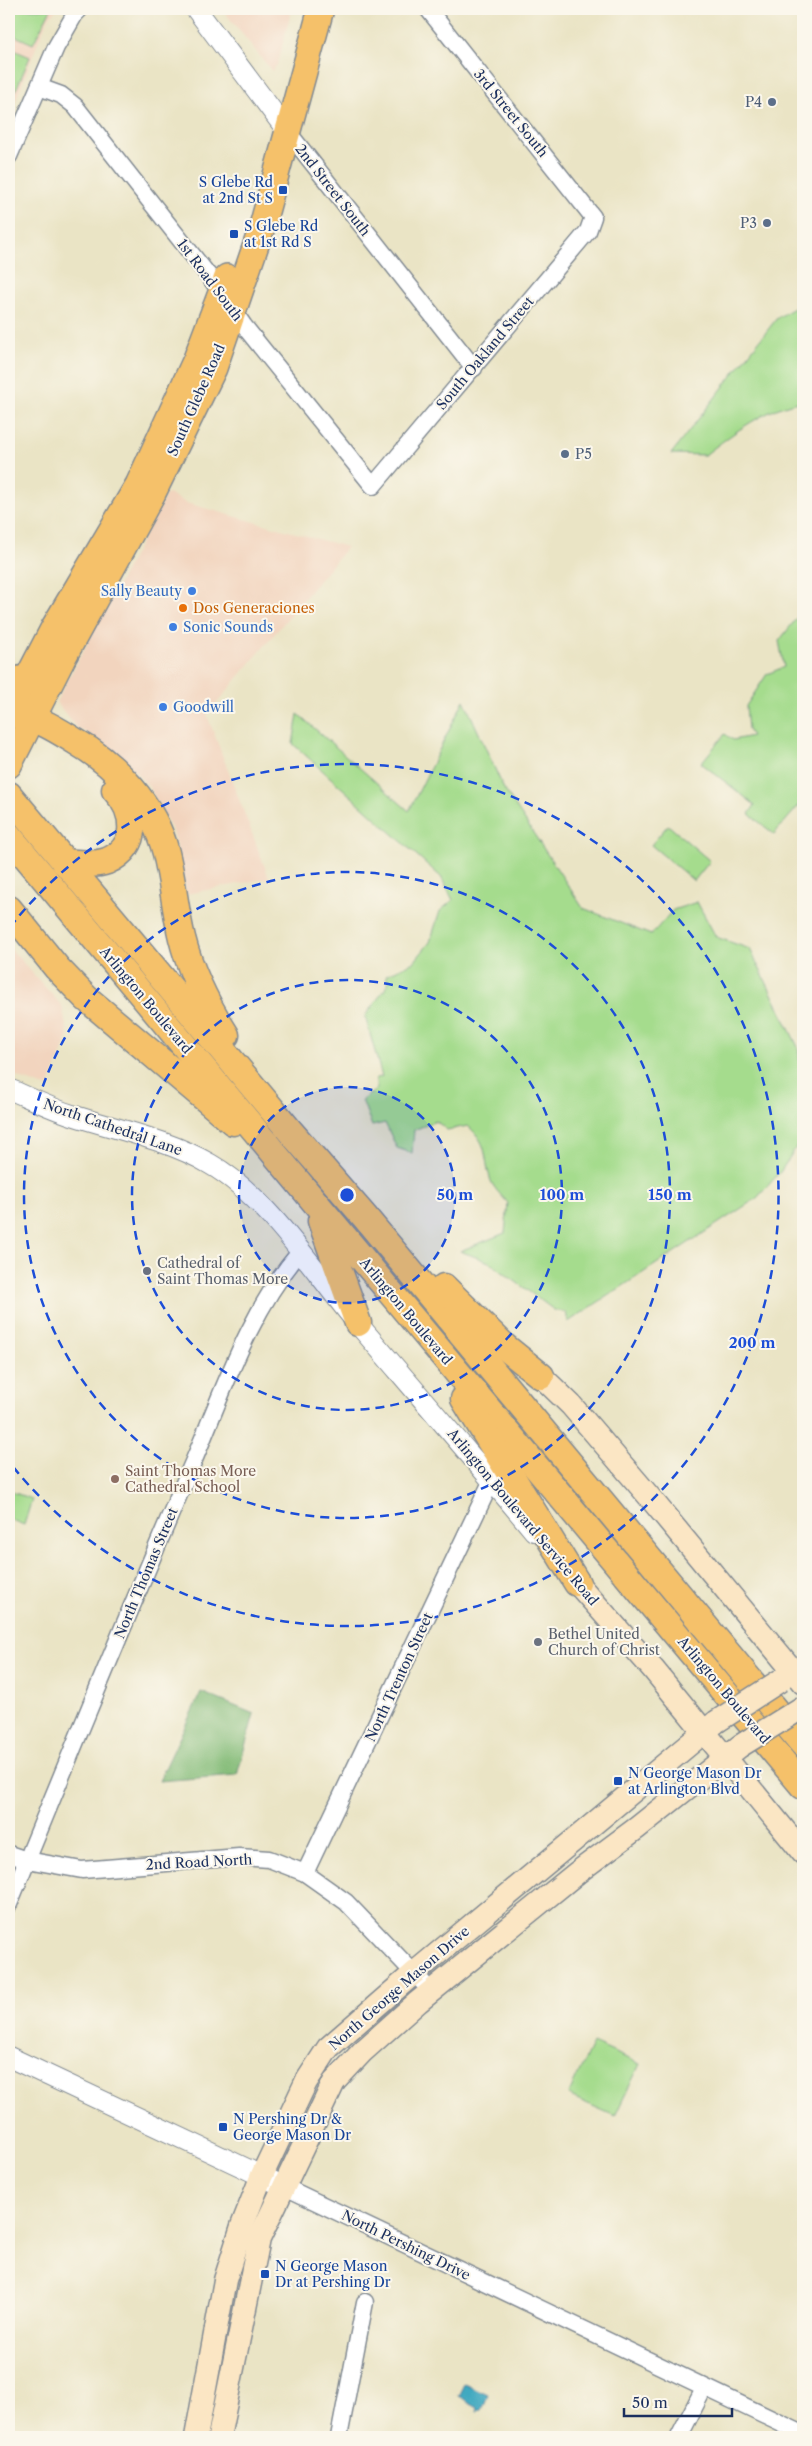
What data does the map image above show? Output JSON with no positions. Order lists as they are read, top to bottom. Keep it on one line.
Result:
{"streets":{"highway":["Arlington Boulevard"],"main road":["South Glebe Road","Arlington Boulevard Service Road","North George Mason Drive"],"street":["3rd Street South","2nd Street South","1st Road South","South Oakland Street","North Cathedral Lane","North Thomas Street","North Trenton Street","2nd Road North","North Pershing Drive"]},"crossings":[["3rd Street South","South Oakland Street"],["2nd Street South","South Oakland Street"],["2nd Street South","South Glebe Road"],["1st Road South","South Oakland Street"],["1st Road South","South Glebe Road"],["North Cathedral Lane","Arlington Boulevard Service Road"],["North Cathedral Lane","North Thomas Street"],["Arlington Boulevard Service Road","North Thomas Street"],["Arlington Boulevard Service Road","North Trenton Street"],["Arlington Boulevard Service Road","North George Mason Drive"],["North Thomas Street","2nd Road North"],["North Trenton Street","2nd Road North"],["2nd Road North","North George Mason Drive"],["North George Mason Drive","North Pershing Drive"]],"places":{"other":["P4","P3","P5","Sally Beauty","Dos Generaciones","Sonic Sounds","Goodwill","Cathedral of Saint Thomas More","Saint Thomas More Cathedral School","Bethel United Church of Christ"],"transit":["S Glebe Rd at 2nd St S","S Glebe Rd at 1st Rd S","N George Mason Dr at Arlington Blvd","N Pershing Dr & George Mason Dr","N George Mason Dr at Pershing Dr"]},"scale_bar":"50 m","rings":["50 m","100 m","150 m","200 m"]}
